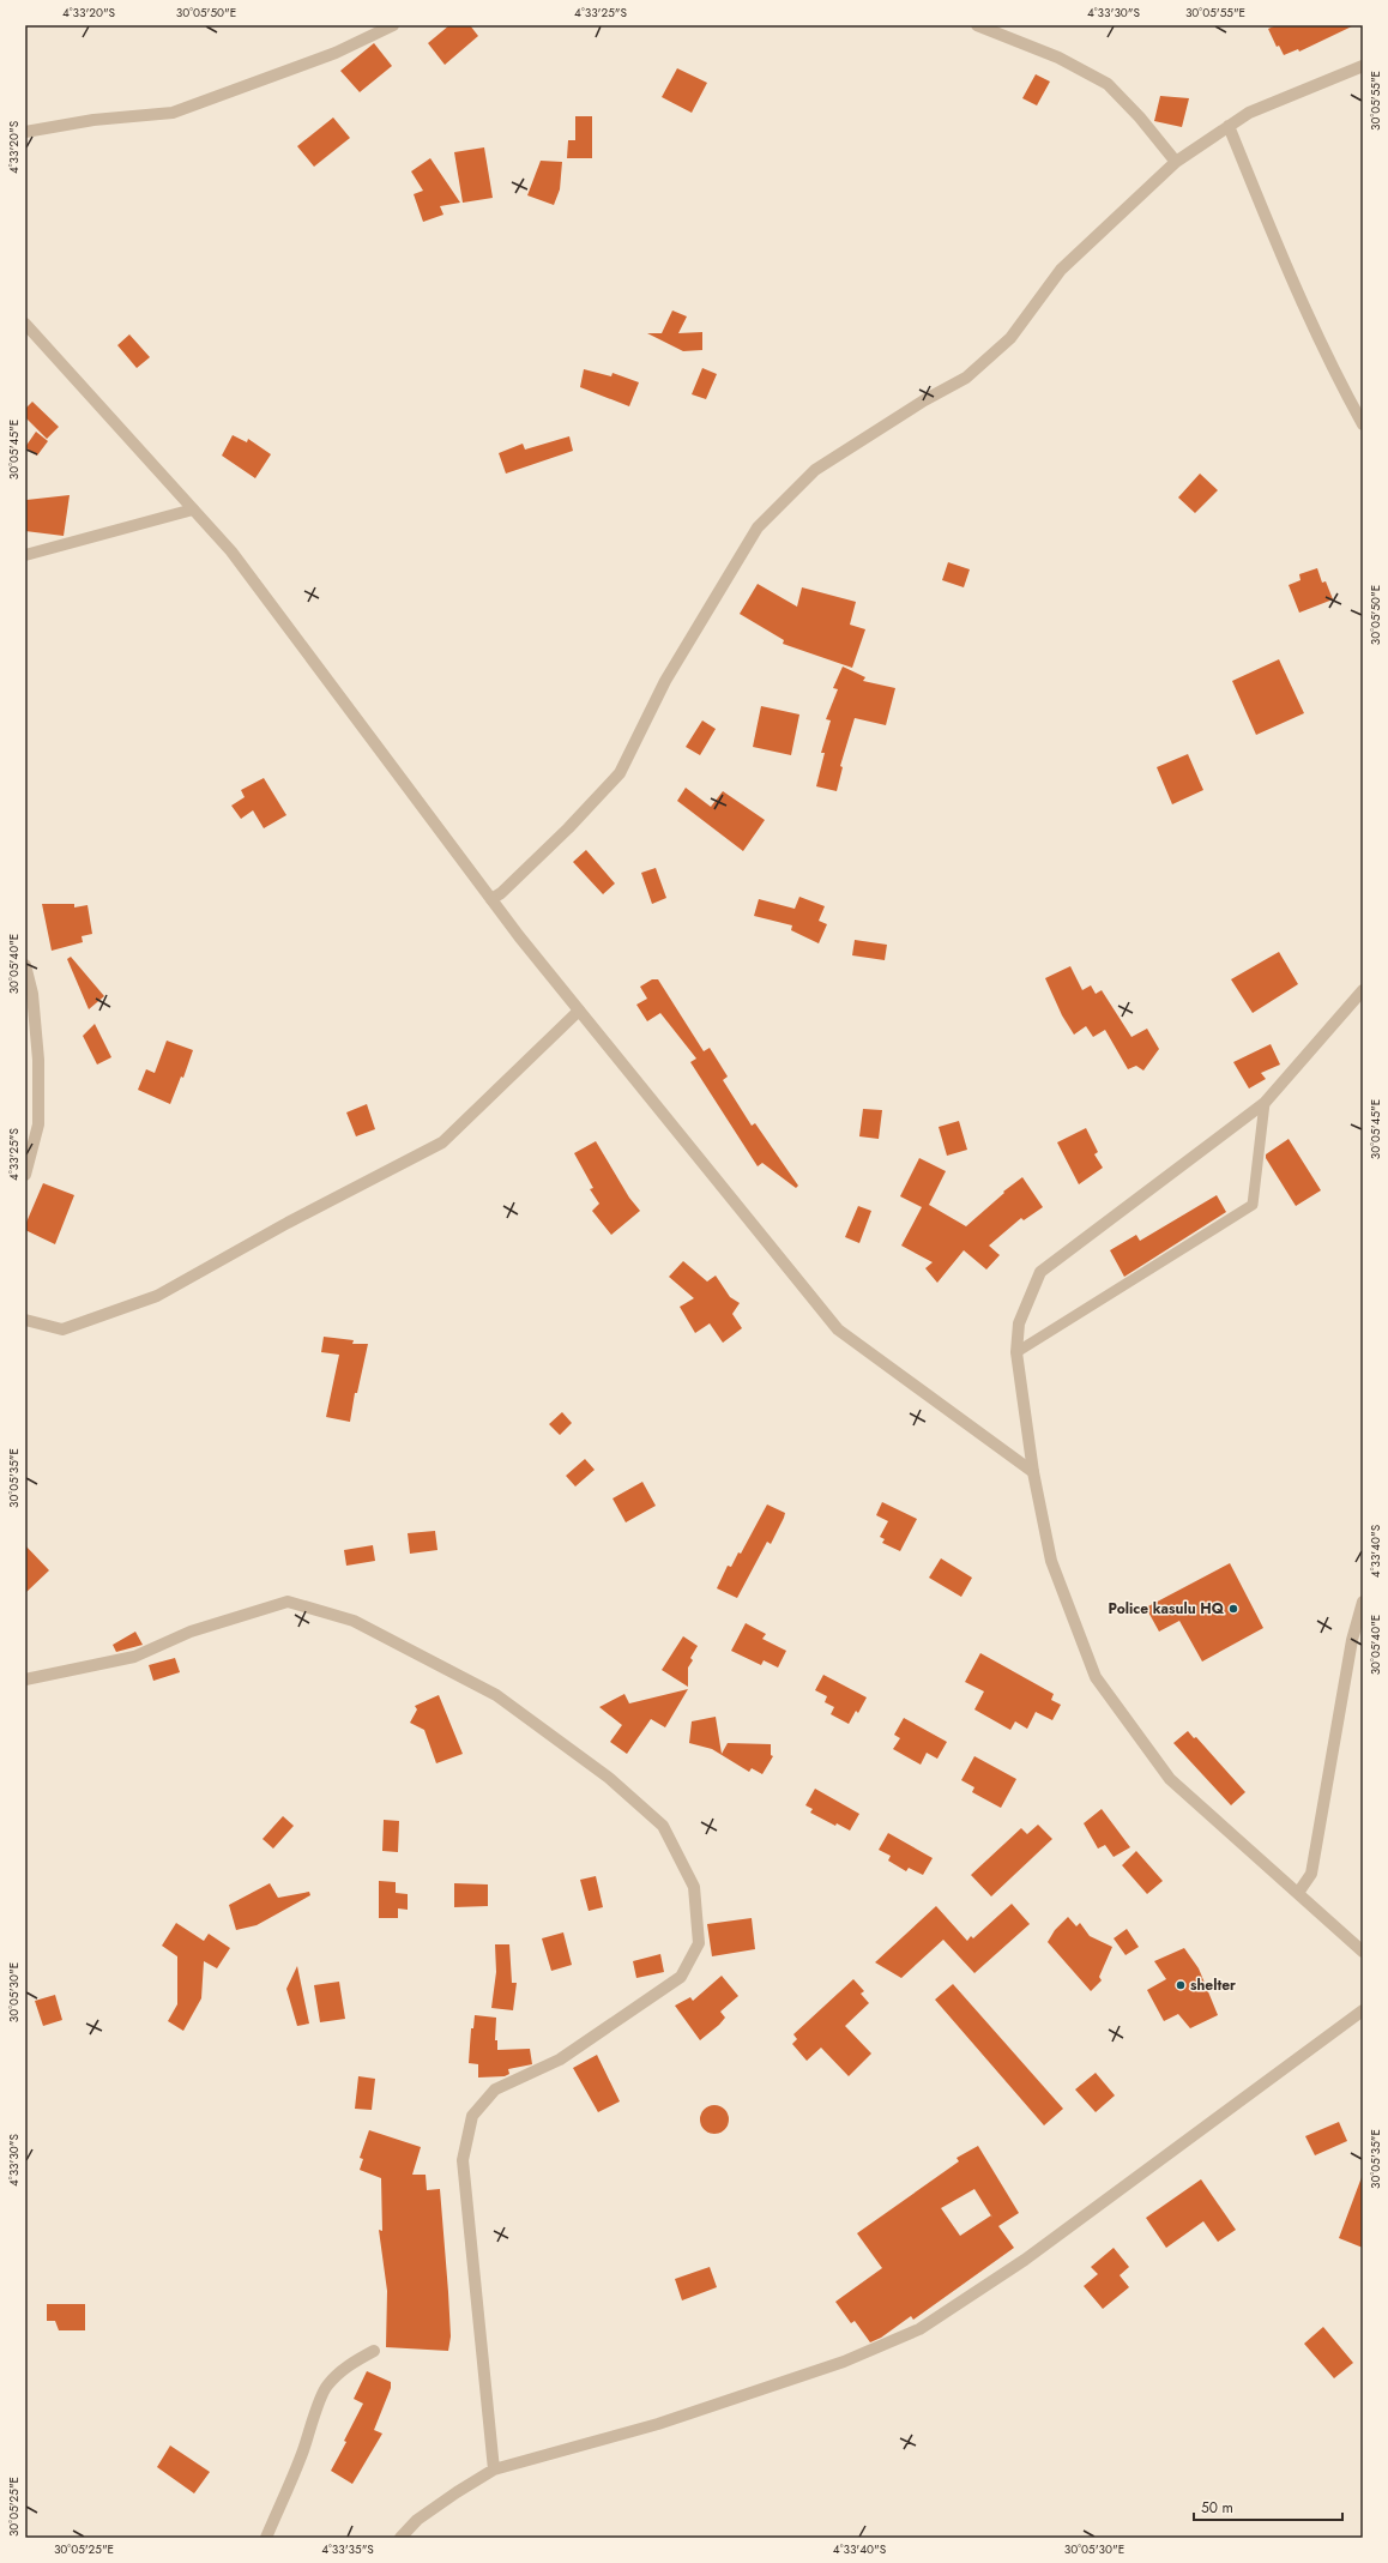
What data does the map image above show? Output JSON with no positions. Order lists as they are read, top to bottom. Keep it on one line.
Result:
{"places":["Police kasulu HQ","shelter"],"scale_bar":"50 m","coordinates":["4°33'20\"S","30°05'50\"E","4°33'25\"S","4°33'30\"S","30°05'55\"E","30°05'45\"E","30°05'40\"E","30°05'35\"E","4°33'40\"S","30°05'30\"E","30°05'25\"E","4°33'35\"S"]}
